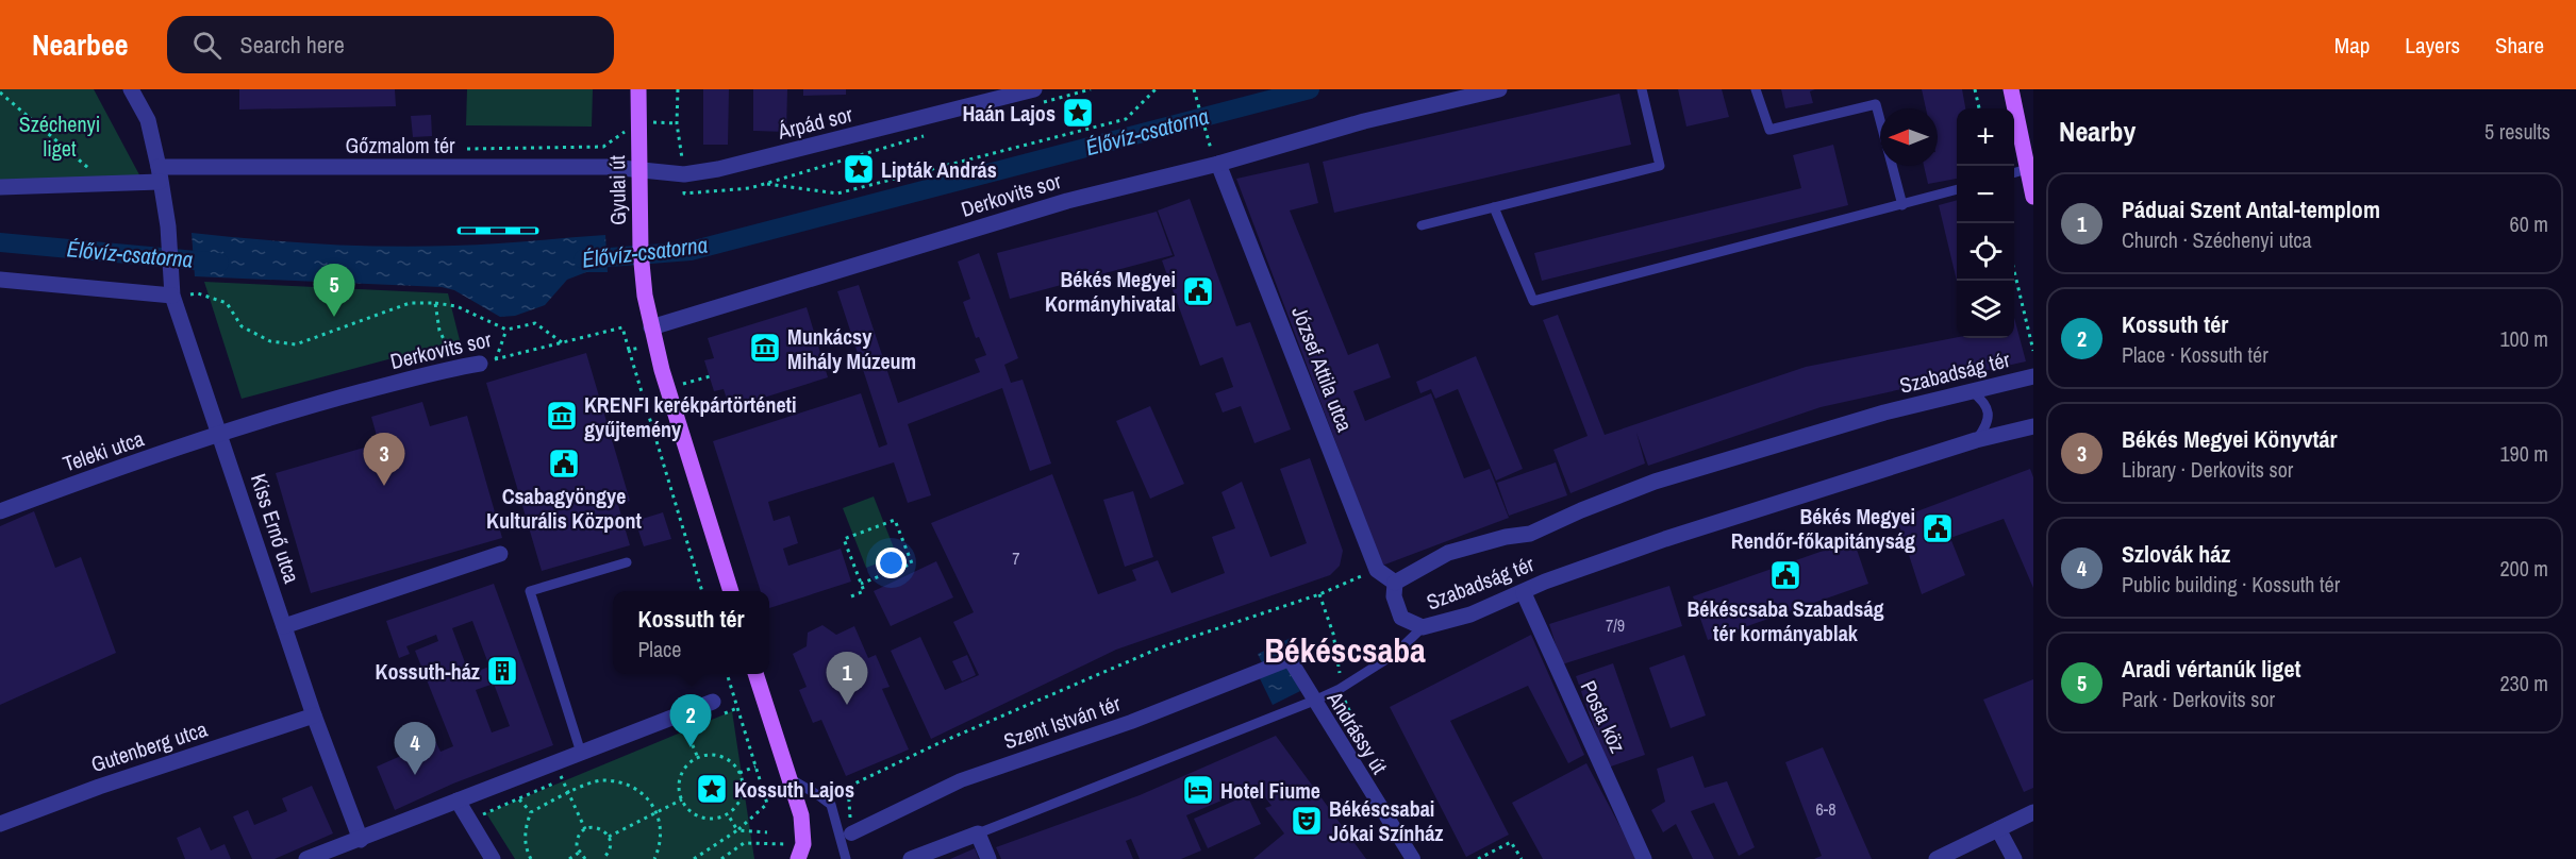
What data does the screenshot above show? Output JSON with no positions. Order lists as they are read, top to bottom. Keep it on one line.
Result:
{"streets":{"main road":["Gyulai út"],"street":["Árpád sor","Gőzmalom tér","Derkovits sor","József Attila utca","Szabadság tér","Teleki utca","Kiss Ernő utca","Posta köz","Szent István tér","Andrássy út","Gutenberg utca"]},"crossings":[["Árpád sor","Gőzmalom tér"],["Árpád sor","Gyulai út"],["Gőzmalom tér","Gyulai út"],["Gőzmalom tér","Kiss Ernő utca"],["Gyulai út","Derkovits sor"],["Derkovits sor","József Attila utca"],["Derkovits sor","Teleki utca"],["Derkovits sor","Kiss Ernő utca"],["József Attila utca","Szabadság tér"],["Szabadság tér","Posta köz"],["Teleki utca","Kiss Ernő utca"],["Kiss Ernő utca","Gutenberg utca"],["Szent István tér","Andrássy út"]],"districts":["Békéscsaba"],"water":["Élővíz-csatorna"],"parks":["Széchenyi liget"],"places":{"place":["Haán Lajos","Lipták András","Kossuth Lajos"],"public building":["Békés Megyei Kormányhivatal","Csabagyöngye Kulturális Központ","Békés Megyei Rendőr-főkapitányság","Békéscsaba Szabadság tér kormányablak"],"museum":["Munkácsy Mihály Múzeum","KRENFI kerékpártörténeti gyűjtemény"],"building":["Kossuth-ház"],"hotel":["Hotel Fiume"],"theatre":["Békéscsabai Jókai Színház"]},"house_numbers":["7","7/9","6-8"],"north":"left","page":{"header":"Nearbee","search":"Search here","nav":["Map","Layers","Share"],"heading":["Nearby","5 results"],"map_buttons":["+","−"],"list":[{"mark":"1","name":"Páduai Szent Antal-templom","note":"Church · Széchenyi utca","value":"60 m"},{"mark":"2","name":"Kossuth tér","note":"Place · Kossuth tér","value":"100 m"},{"mark":"3","name":"Békés Megyei Könyvtár","note":"Library · Derkovits sor","value":"190 m"},{"mark":"4","name":"Szlovák ház","note":"Public building · Kossuth tér","value":"200 m"},{"mark":"5","name":"Aradi vértanúk liget","note":"Park · Derkovits sor","value":"230 m"}],"pins":["5","3","1","2","4"],"popup":["Kossuth tér","Place"]}}
